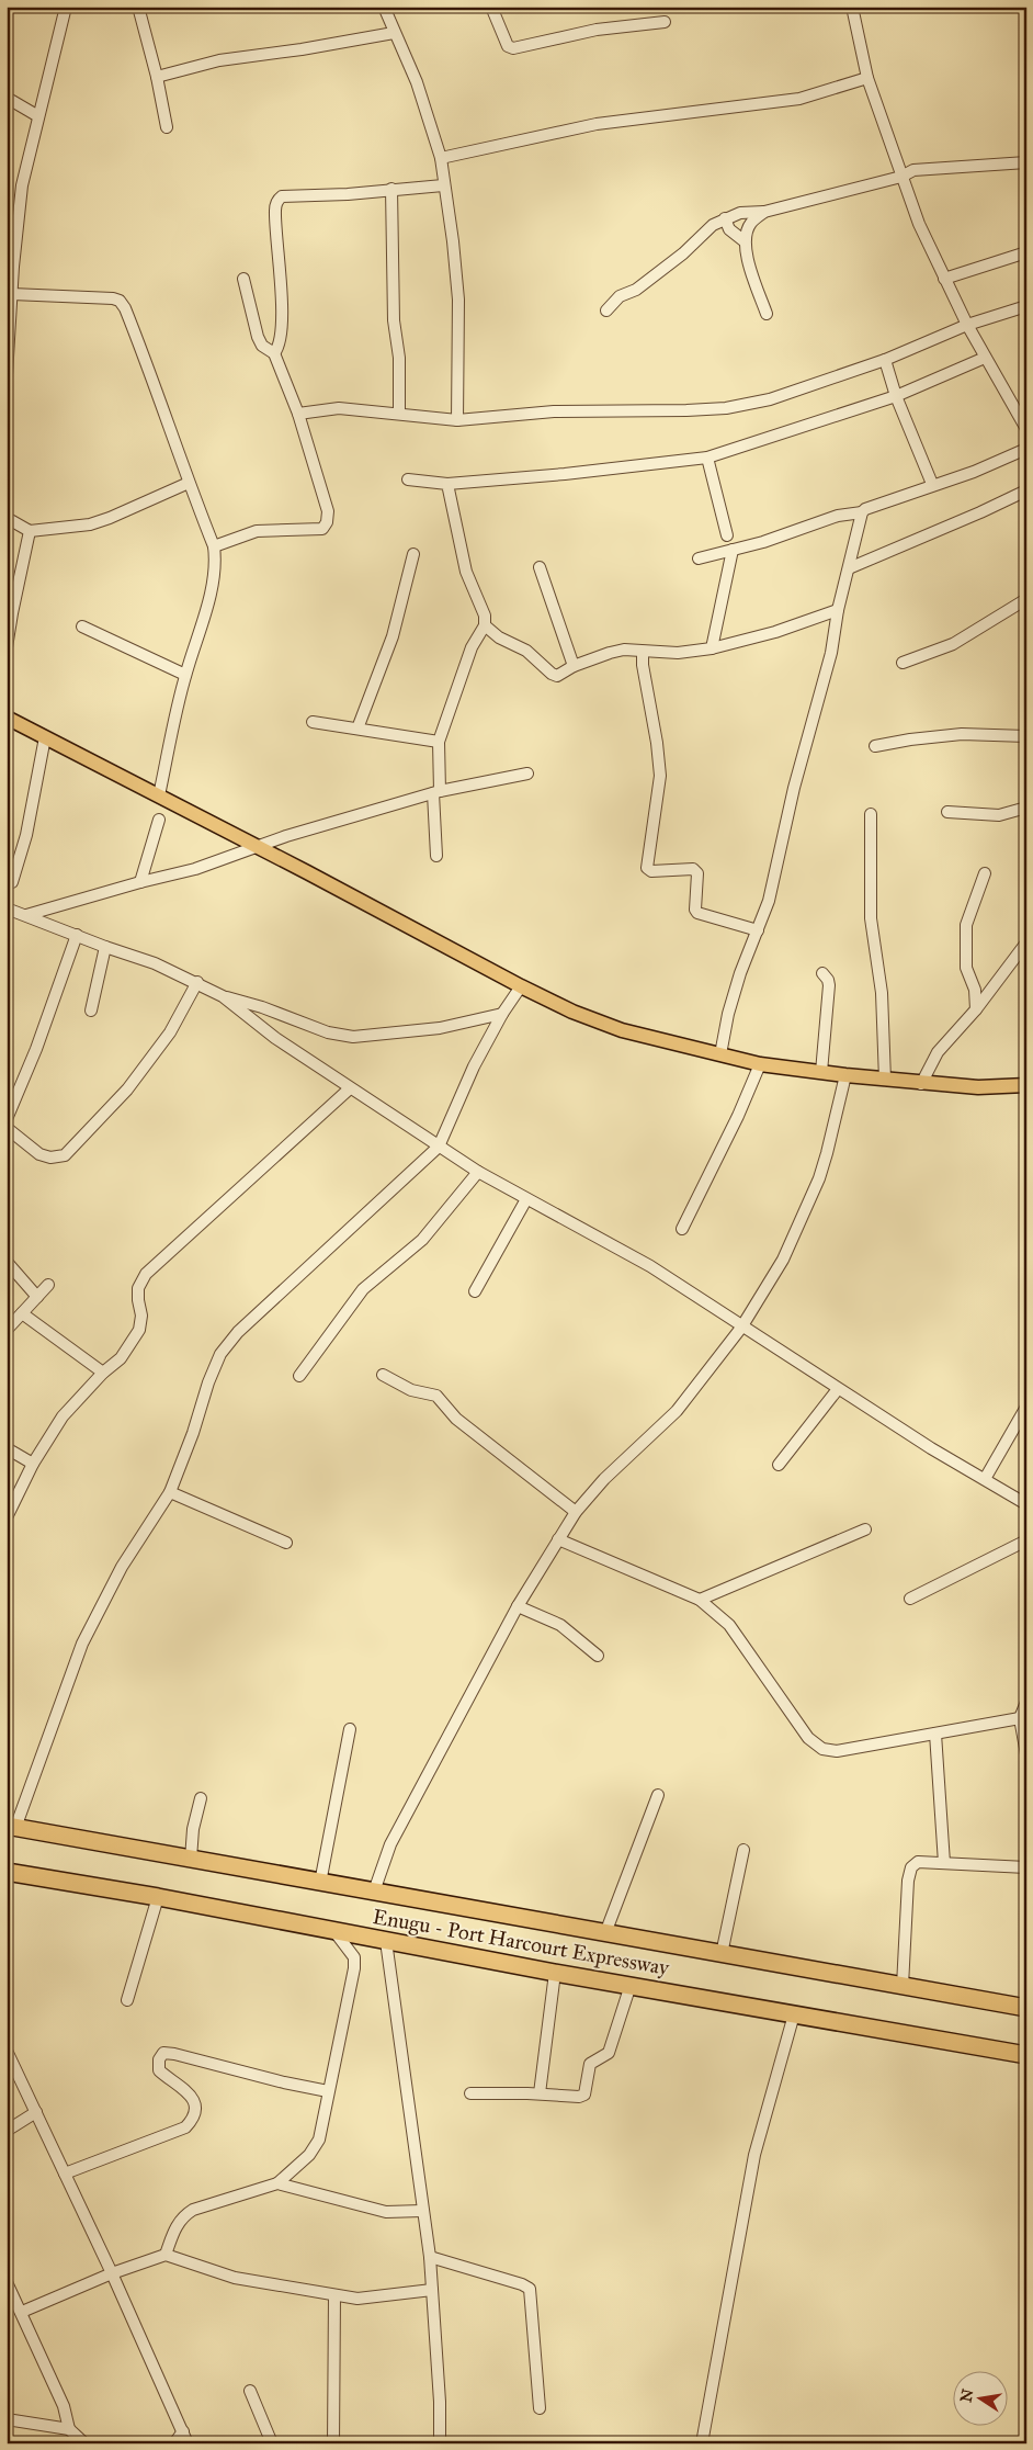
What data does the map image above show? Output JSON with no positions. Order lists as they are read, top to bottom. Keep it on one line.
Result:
{"streets":{"highway":["Enugu - Port Harcourt Expressway"]},"north":"left"}
